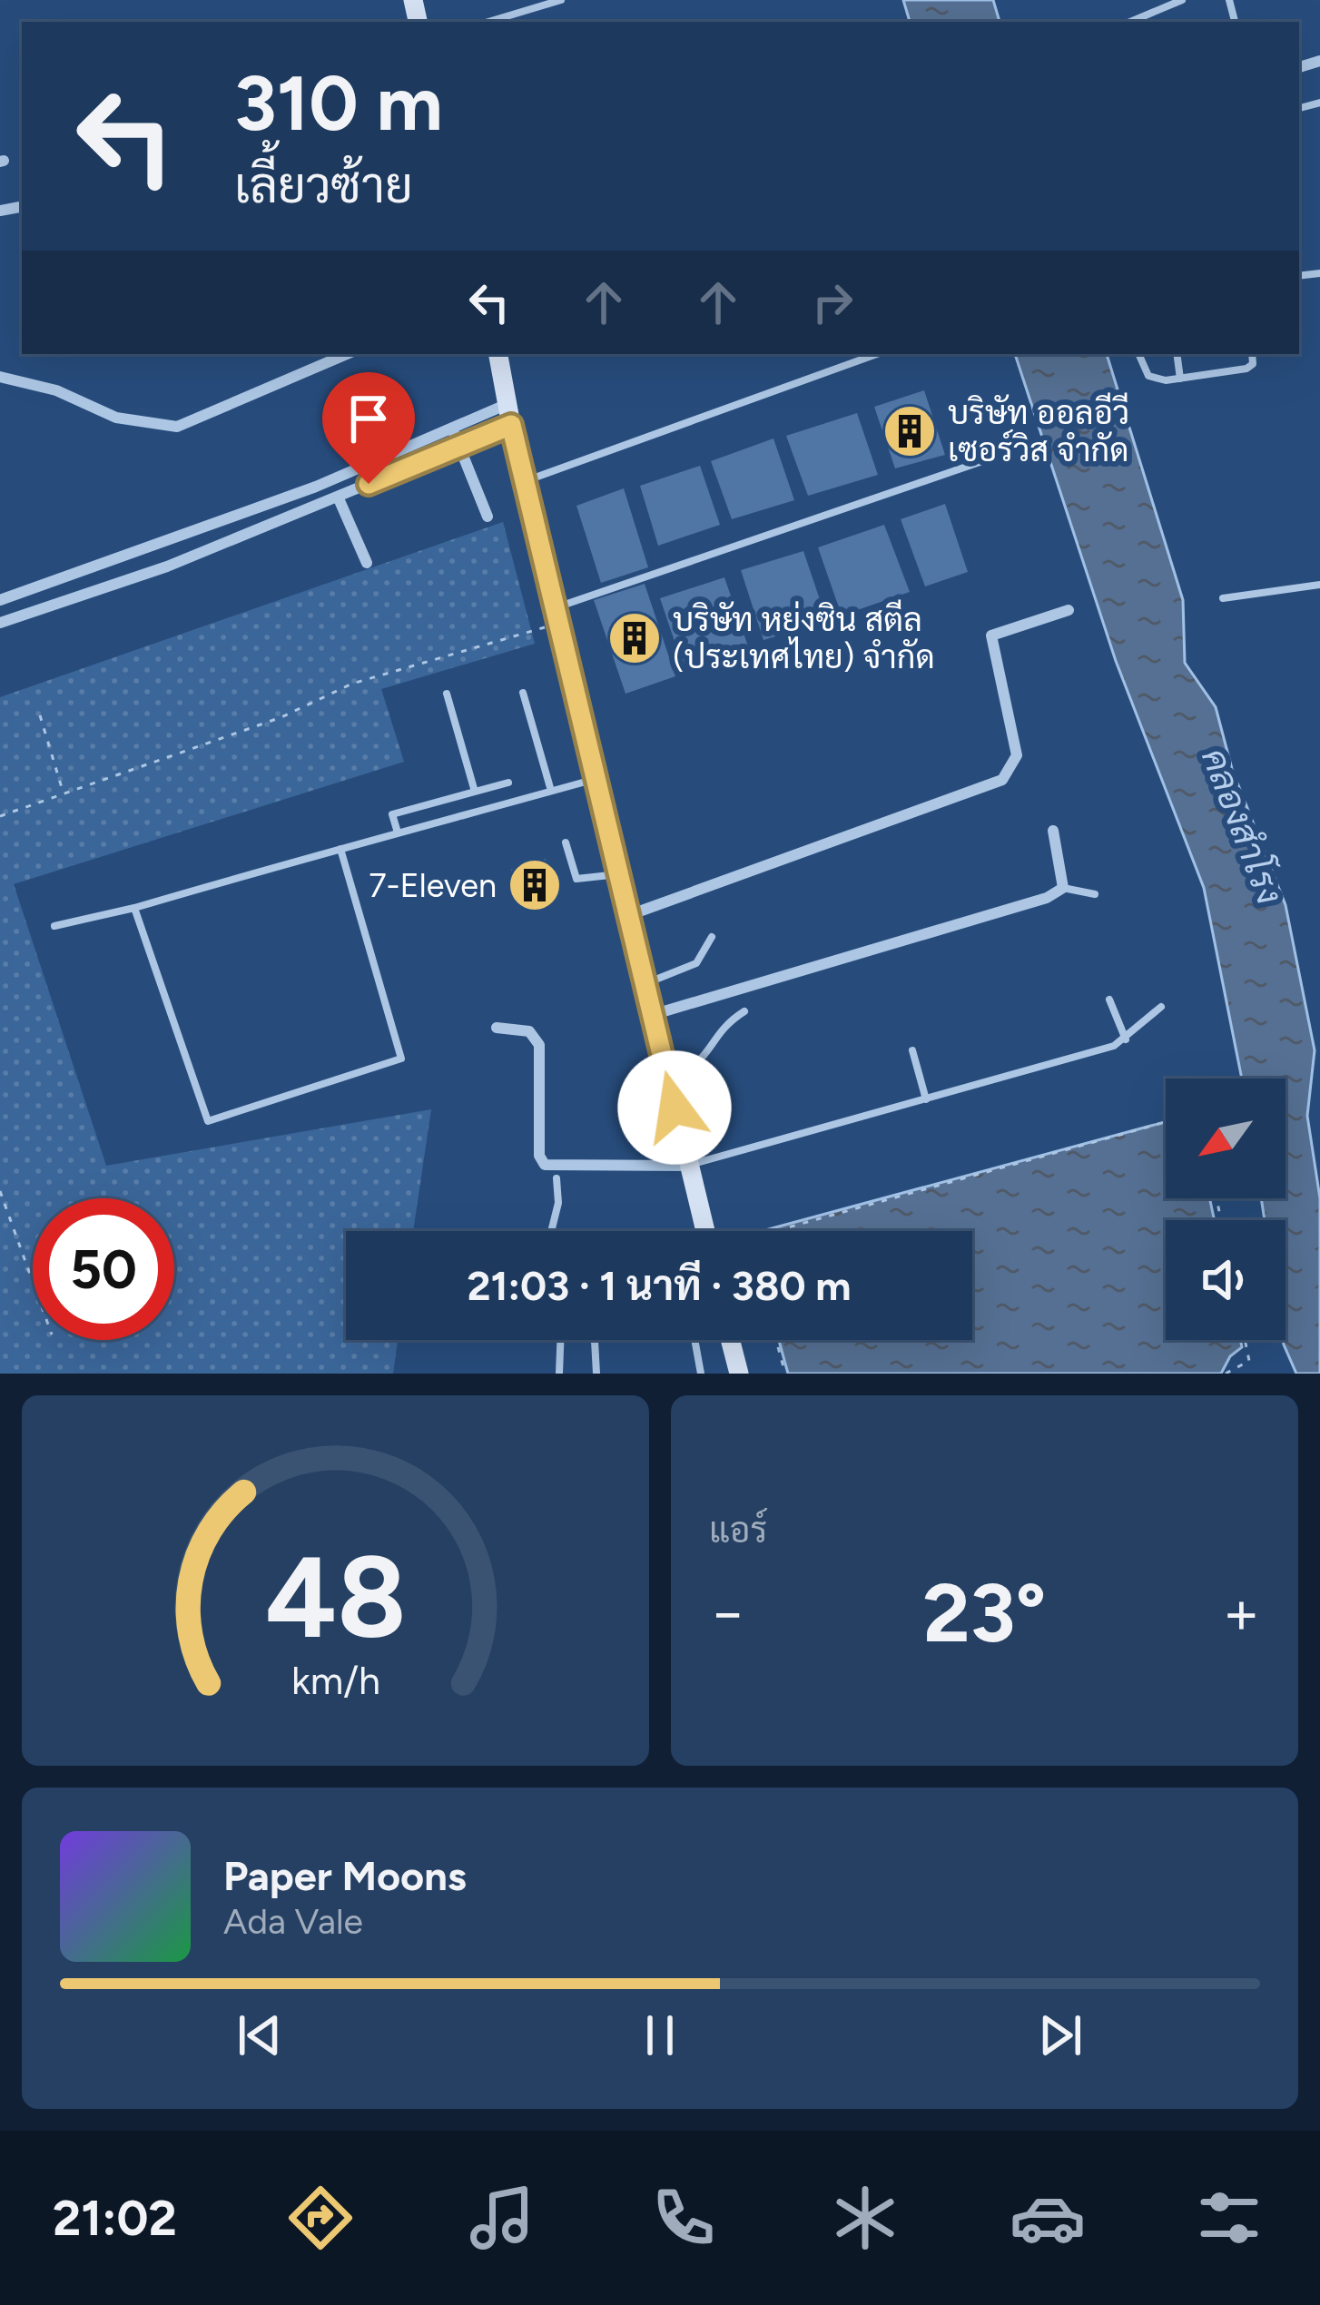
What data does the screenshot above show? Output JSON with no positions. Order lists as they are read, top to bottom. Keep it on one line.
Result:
{"water":["คลองสำโรง"],"places":{"building":["บริษัท ออลอีวี เซอร์วิส จำกัด","บริษัท หย่งซิน สตีล (ประเทศไทย) จํากัด","7-Eleven"]},"north":"bottom left","page":{"turn":["310 m","เลี้ยวซ้าย"],"limit":"50","trip":"21:03 · 1 นาที · 380 m","tile":"แอร์","heat":["−","23°","+"],"song":["Paper Moons","Ada Vale"],"tabs":"21:02","gauge":["48","km/h"]}}
